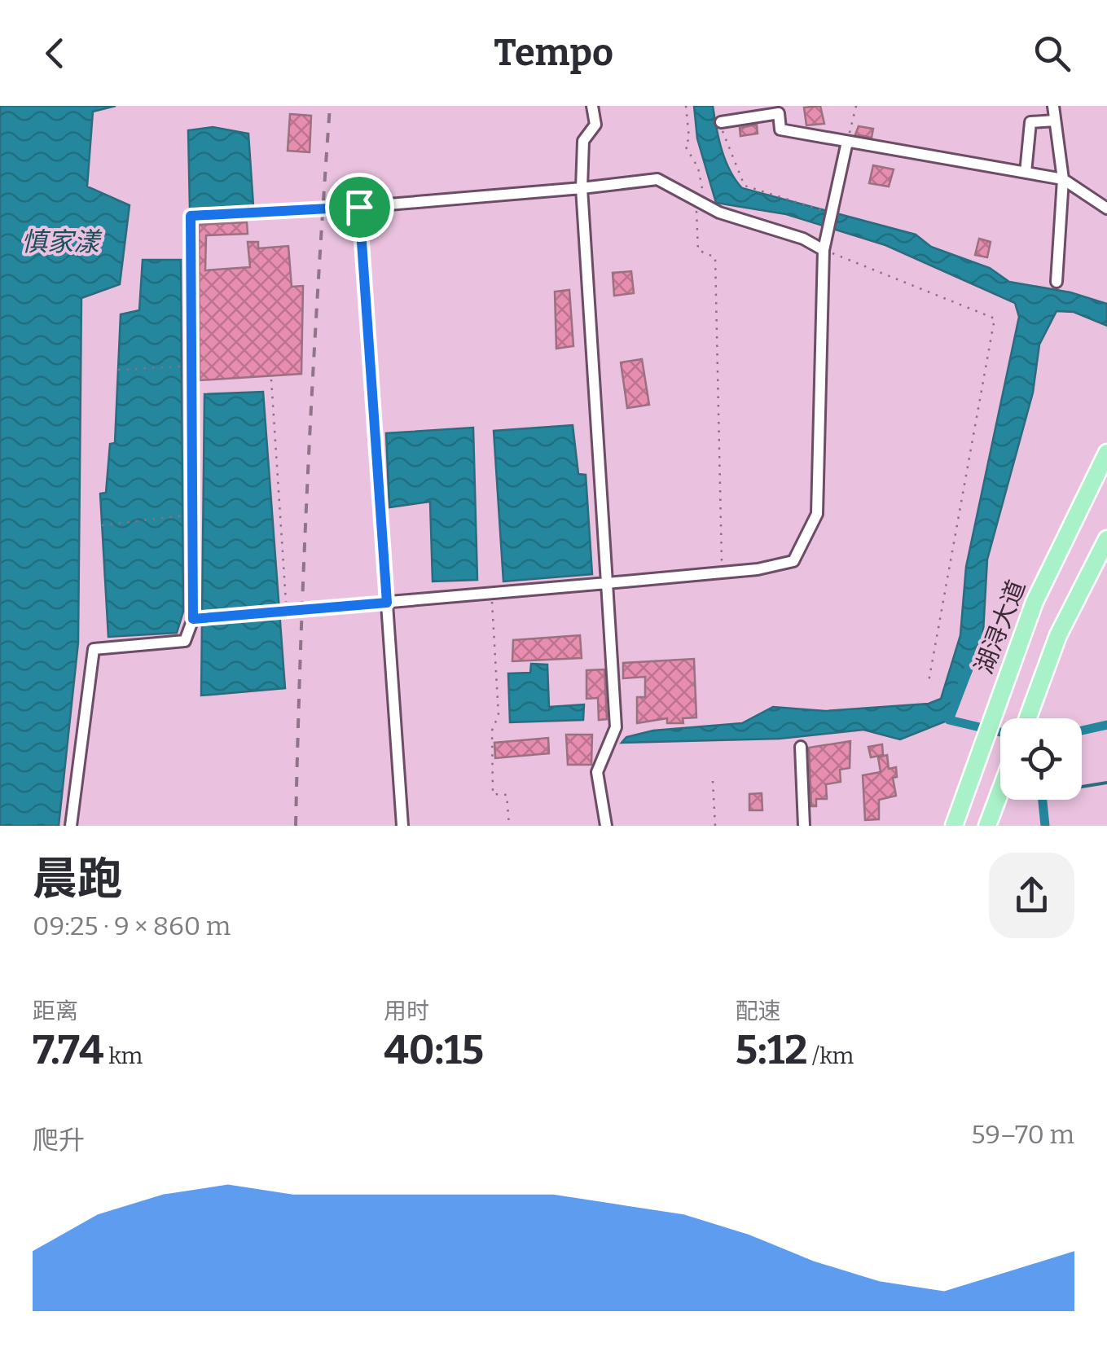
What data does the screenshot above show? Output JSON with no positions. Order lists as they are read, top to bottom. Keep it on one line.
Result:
{"streets":{"main road":["湖浔大道"]},"water":["慎家漾"],"page":{"header":"Tempo","heading":["晨跑","09:25 · 9 × 860 m"],"stats":[["距离","7.74 km"],["用时","40:15"],["配速","5:12 /km"]],"chart":["爬升","59–70 m"]}}
